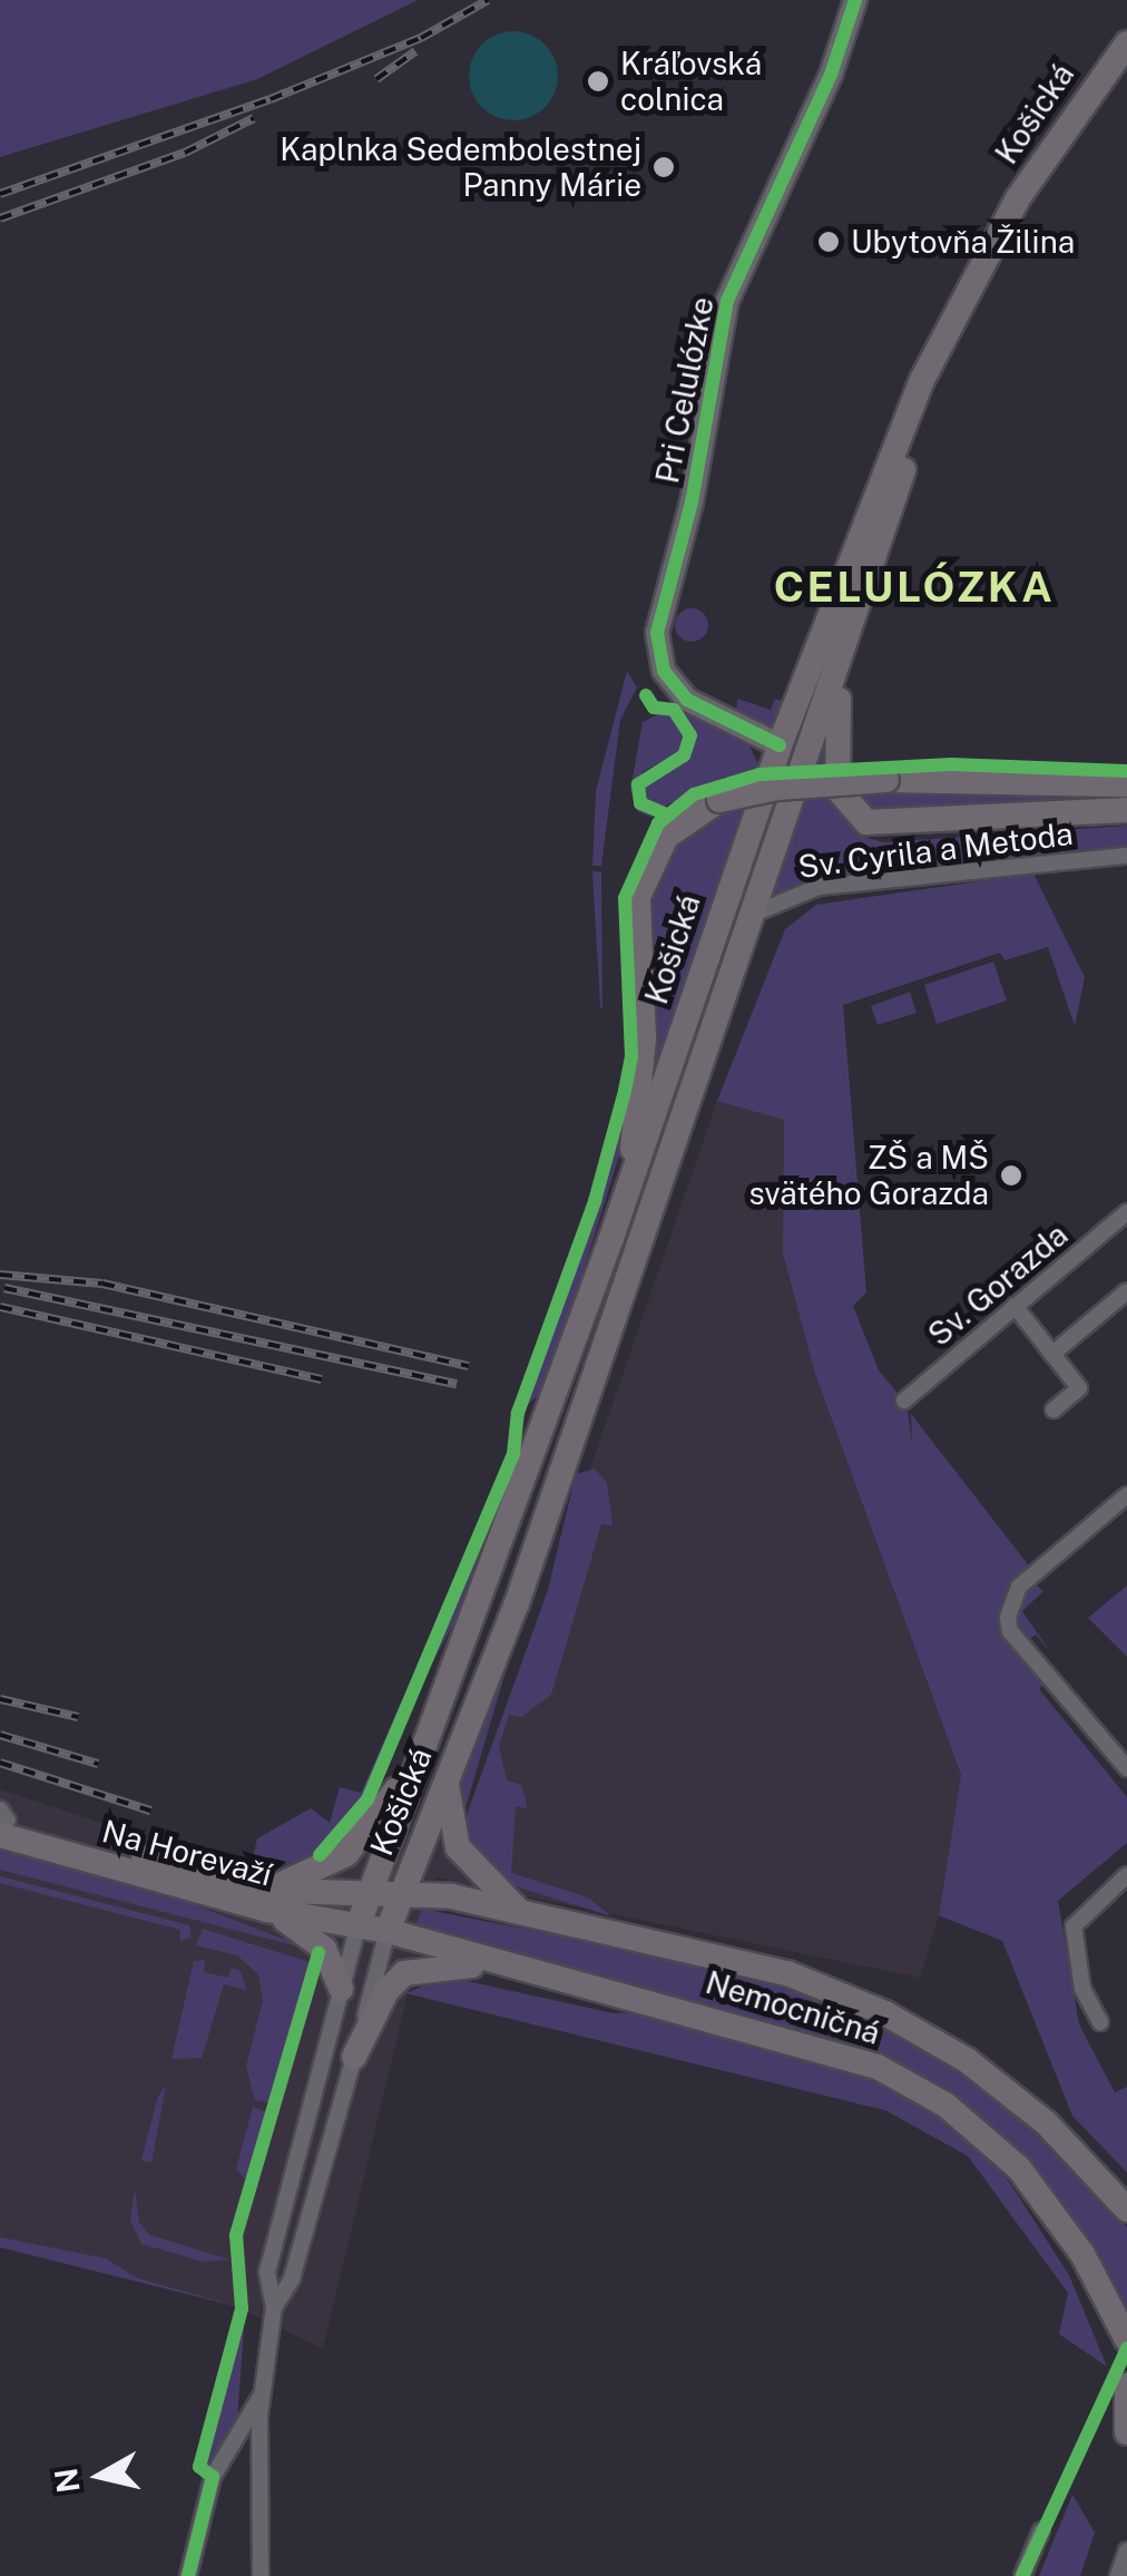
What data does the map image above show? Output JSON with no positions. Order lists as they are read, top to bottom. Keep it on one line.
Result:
{"streets":{"main road":["Košická","Na Horevaží","Nemocničná"],"street":["Pri Celulózke","Sv. Cyrila a Metoda","Sv. Gorazda"]},"crossings":[["Košická","Pri Celulózke"],["Košická","Sv. Cyrila a Metoda"],["Košická","Na Horevaží"],["Košická","Nemocničná"],["Na Horevaží","Nemocničná"]],"districts":["CELULÓZKA"],"places":["Kráľovská colnica","Kaplnka Sedembolestnej Panny Márie","Ubytovňa Žilina","ZŠ a MŠ svätého Gorazda"],"north":"left"}
